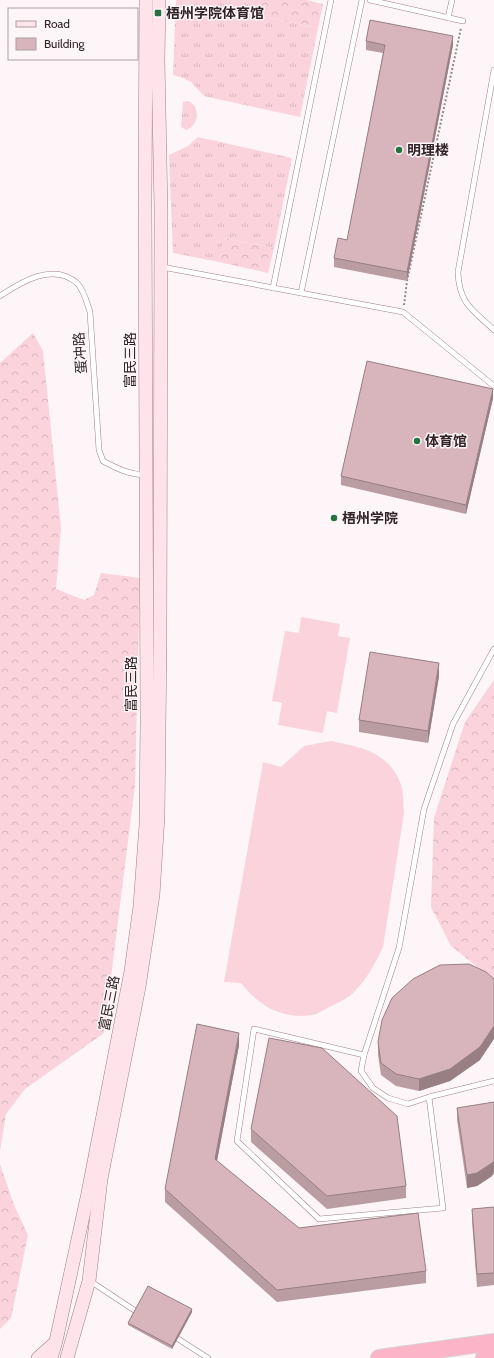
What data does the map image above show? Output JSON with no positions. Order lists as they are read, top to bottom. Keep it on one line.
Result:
{"streets":{"main road":["富民三路"],"lane":["蛋冲路"]},"crossings":[["蛋冲路","富民三路"]],"places":{"transit":["梧州学院体育馆"],"other":["明理楼","体育馆","梧州学院"]},"legend":["Road","Building"]}
